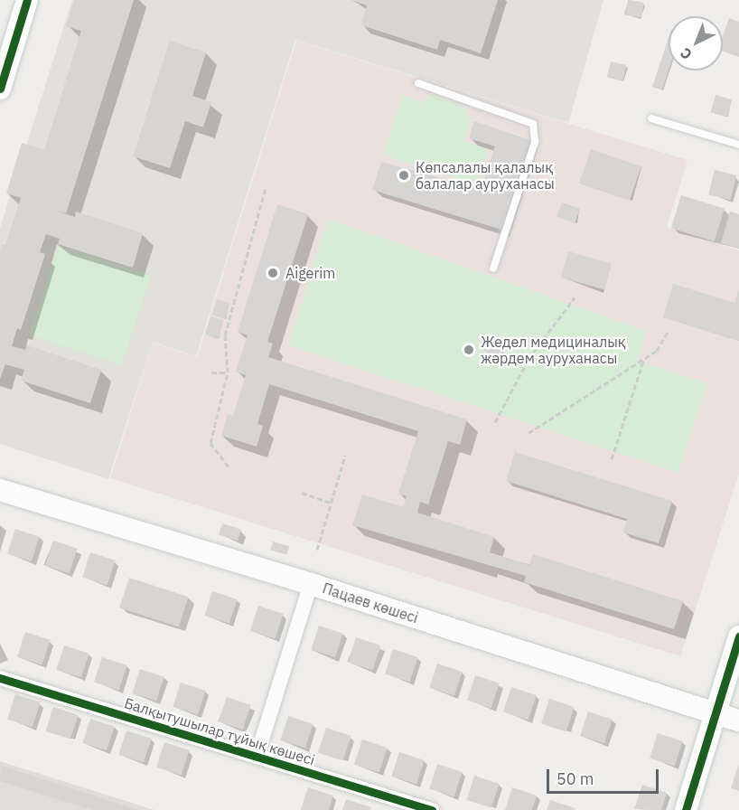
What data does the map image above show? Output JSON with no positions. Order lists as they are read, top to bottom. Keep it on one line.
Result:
{"streets":{"main road":["Пацаев көшесі"],"street":["Балқытушылар тұйық көшесі"]},"crossings":[["Пацаев көшесі","Балқытушылар тұйық көшесі"]],"places":["Көпсалалы қалалық балалар ауруханасы","Aigerim","Жедел медициналық жәрдем ауруханасы"],"scale_bar":"50 m","north":"bottom left"}
